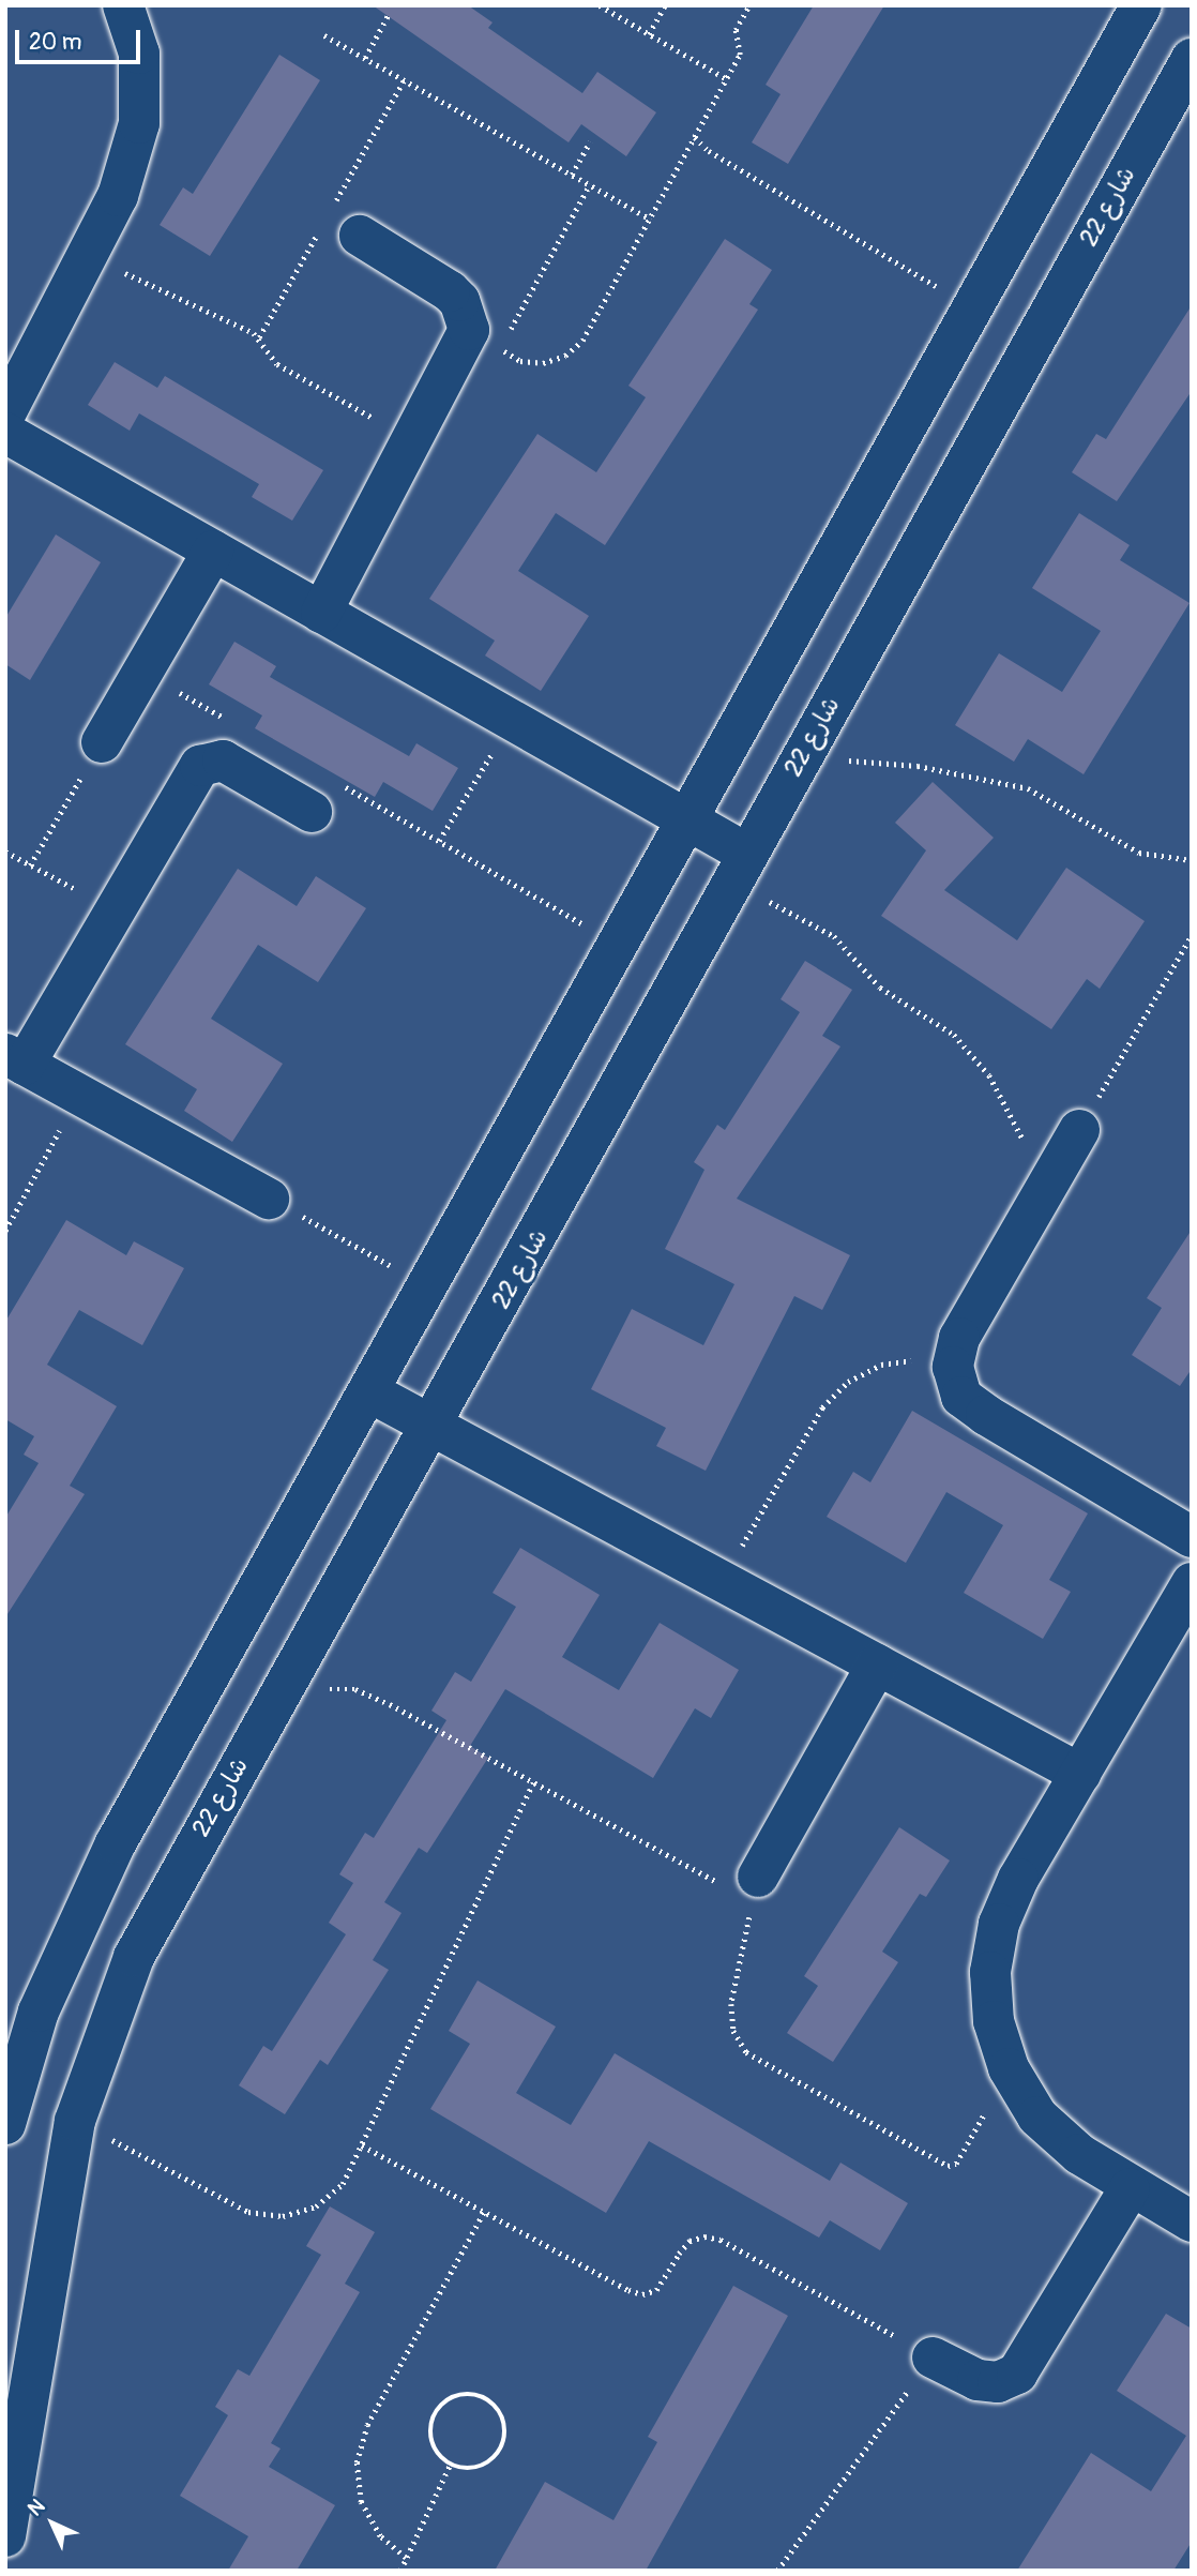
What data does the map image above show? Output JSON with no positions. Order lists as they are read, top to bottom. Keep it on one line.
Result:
{"streets":{"street":["شارع 22"]},"scale_bar":"20 m","north":"top left"}
